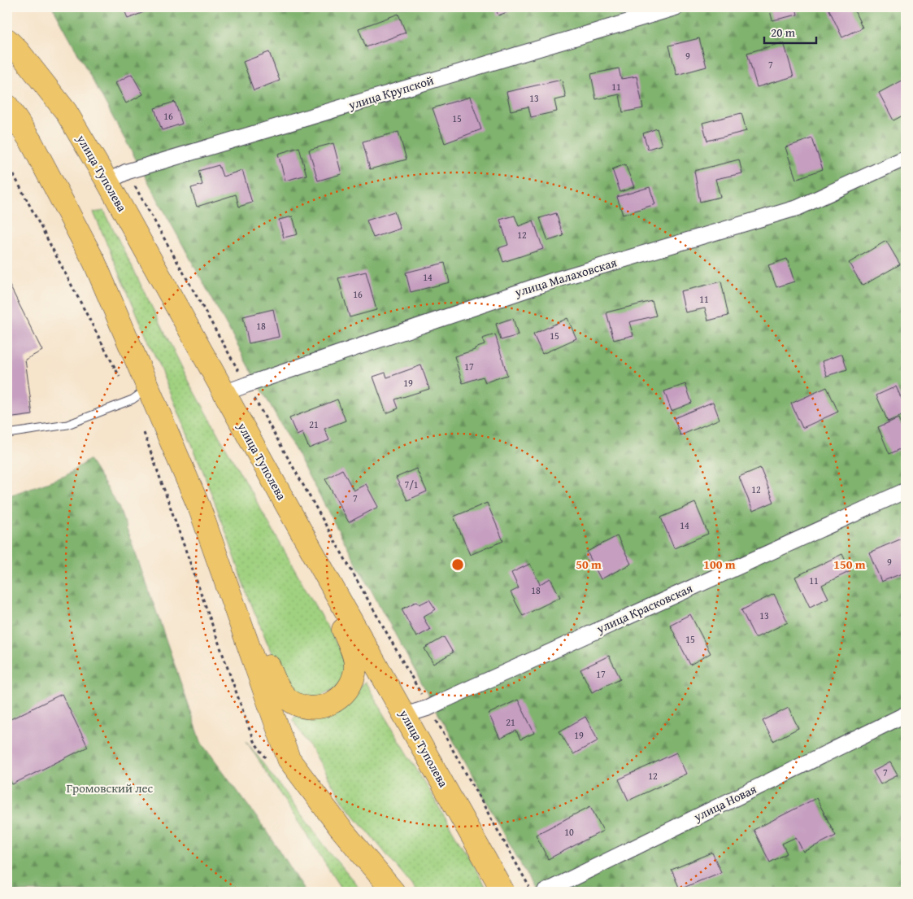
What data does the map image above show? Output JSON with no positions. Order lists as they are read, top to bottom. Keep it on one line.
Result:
{"streets":{"main road":["улица Туполева"],"street":["улица Крупской","улица Малаховская","улица Красковская","улица Новая"]},"crossings":[["улица Крупской","улица Туполева"],["улица Туполева","улица Малаховская"],["улица Туполева","улица Красковская"]],"parks":["Громовский лес"],"house_numbers":["9","7","11","13","16","15","12","14","16","11","18","15","17","19","21","7/1","12","7","14","9","11","18","13","15","17","21","19","7","12","10"],"scale_bar":"20 m","rings":["50 m","100 m","150 m"]}
